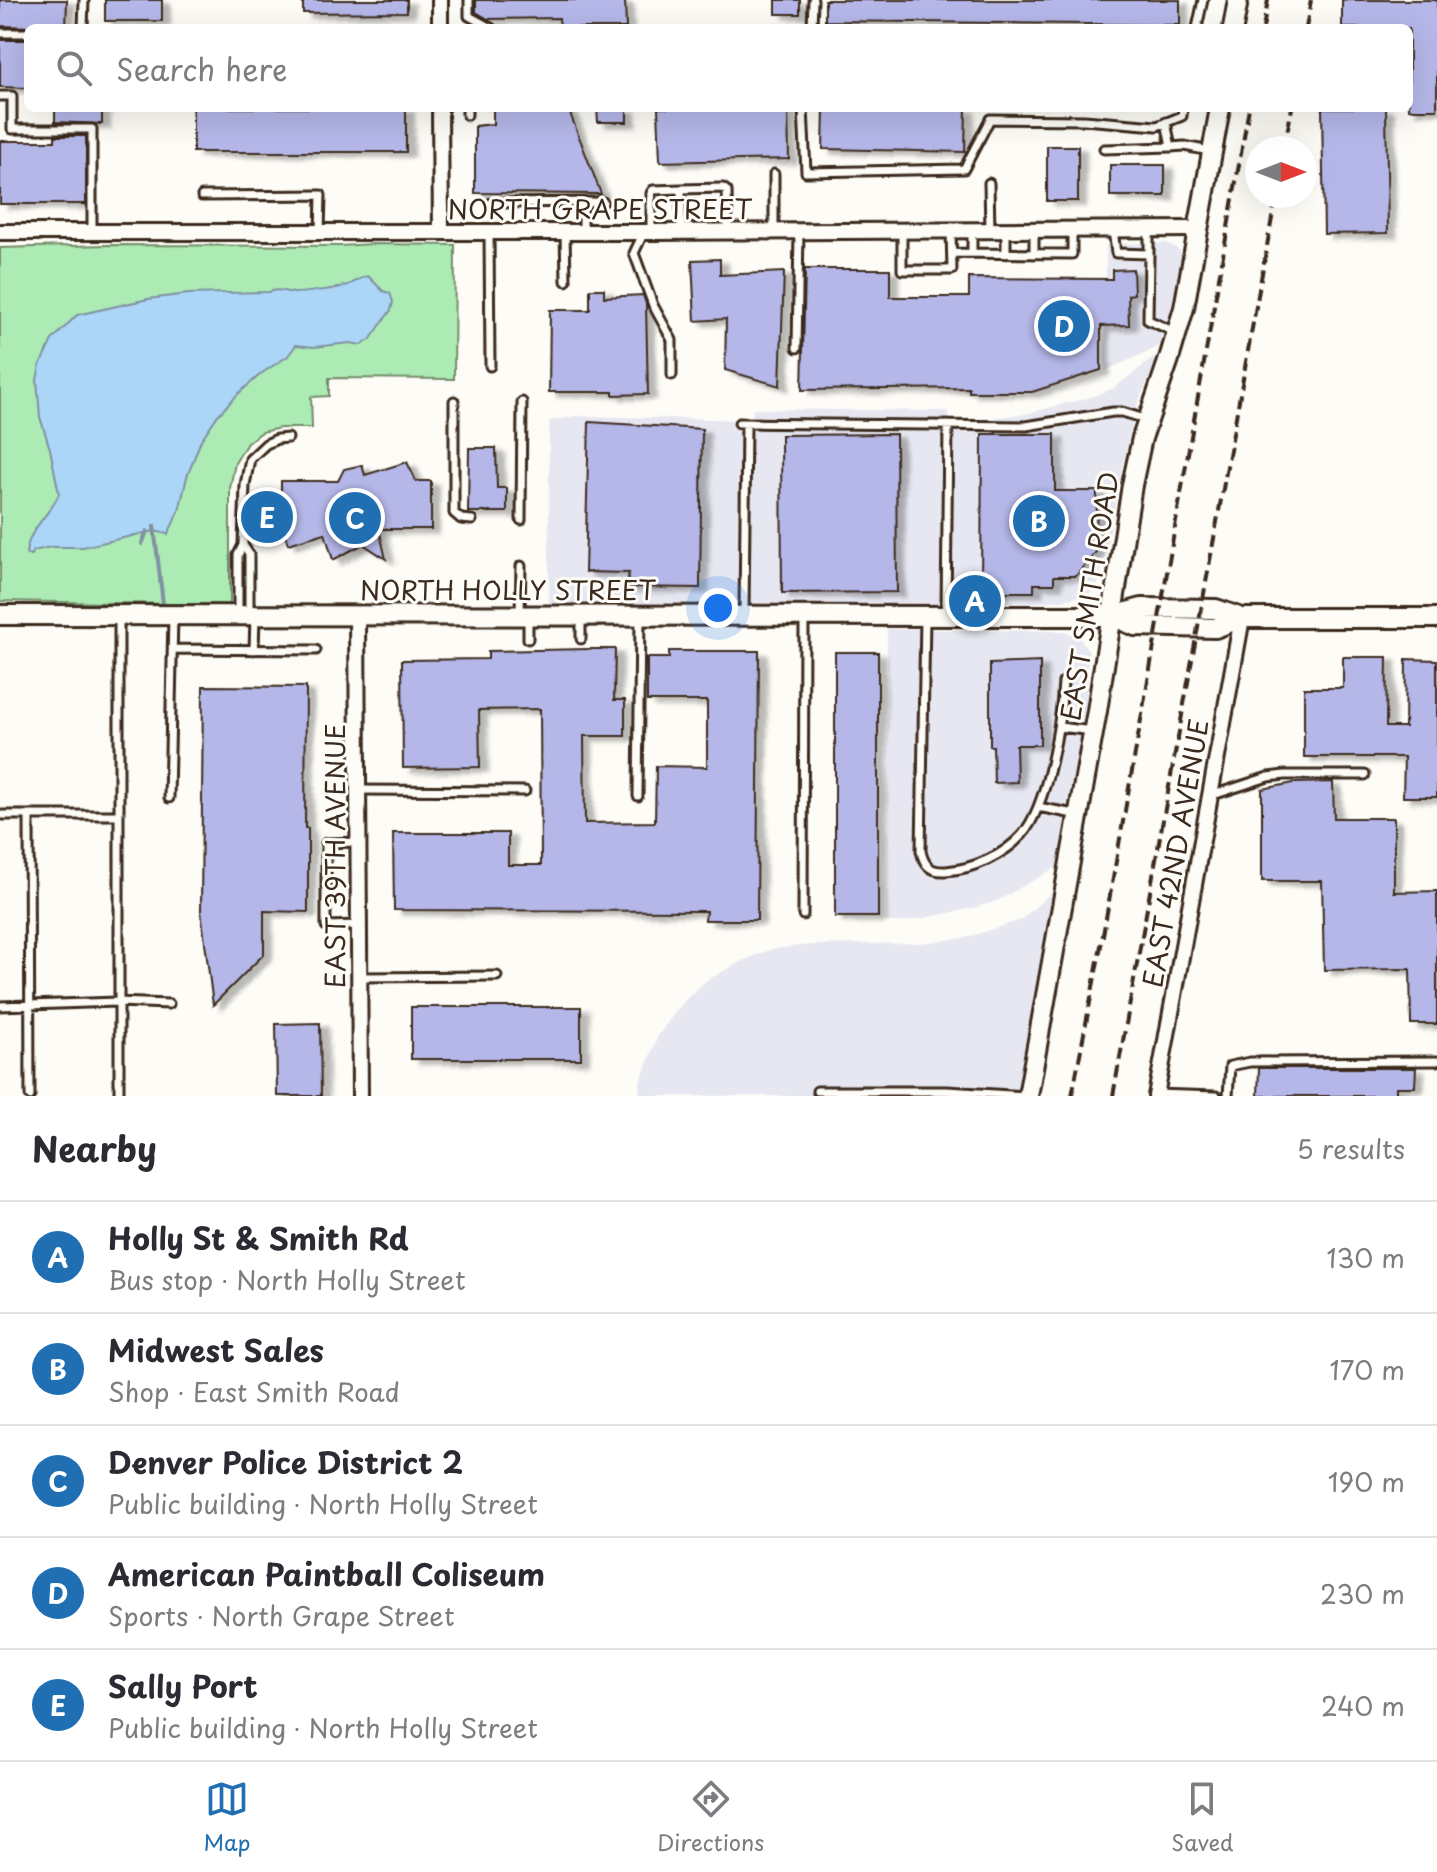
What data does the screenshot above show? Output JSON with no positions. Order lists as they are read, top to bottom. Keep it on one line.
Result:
{"streets":{"street":["NORTH GRAPE STREET","NORTH HOLLY STREET","EAST SMITH ROAD","EAST 42ND AVENUE","EAST 39TH AVENUE"]},"crossings":[["NORTH GRAPE STREET","EAST SMITH ROAD"],["NORTH HOLLY STREET","EAST SMITH ROAD"],["NORTH HOLLY STREET","EAST 42ND AVENUE"],["NORTH HOLLY STREET","EAST 39TH AVENUE"]],"north":"right","page":{"search":"Search here","pins":["D","E","C","B","A"],"heading":["Nearby","5 results"],"list":[{"mark":"A","name":"Holly St & Smith Rd","note":"Bus stop · North Holly Street","value":"130 m"},{"mark":"B","name":"Midwest Sales","note":"Shop · East Smith Road","value":"170 m"},{"mark":"C","name":"Denver Police District 2","note":"Public building · North Holly Street","value":"190 m"},{"mark":"D","name":"American Paintball Coliseum","note":"Sports · North Grape Street","value":"230 m"},{"mark":"E","name":"Sally Port","note":"Public building · North Holly Street","value":"240 m"}],"nav":["Map","Directions","Saved"]}}
